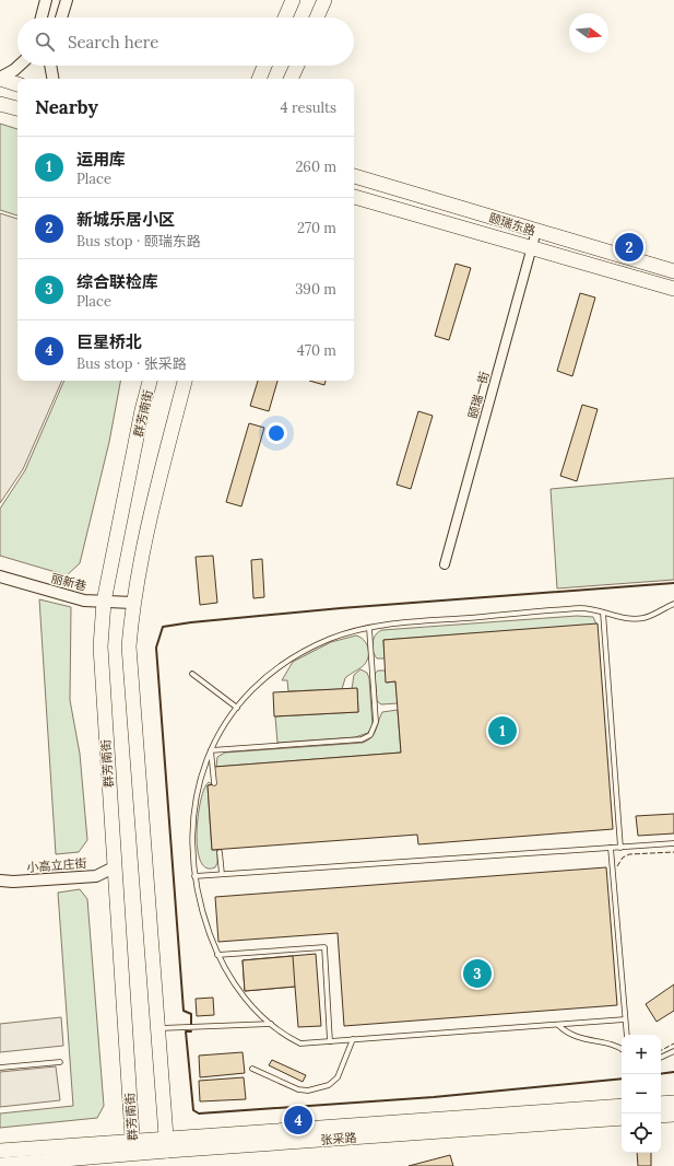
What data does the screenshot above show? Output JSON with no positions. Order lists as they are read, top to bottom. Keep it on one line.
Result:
{"streets":{"main road":["颐瑞东路","群芳南街","张采路"],"street":["颐瑞一街","丽新巷","小高立庄街"]},"crossings":[["颐瑞东路","颐瑞一街"],["群芳南街","丽新巷"],["群芳南街","小高立庄街"],["群芳南街","张采路"]],"north":"right","page":{"search":"Search here","heading":["Nearby","4 results"],"list":[{"mark":"1","name":"运用库","note":"Place","value":"260 m"},{"mark":"2","name":"新城乐居小区","note":"Bus stop · 颐瑞东路","value":"270 m"},{"mark":"3","name":"综合联检库","note":"Place","value":"390 m"},{"mark":"4","name":"巨星桥北","note":"Bus stop · 张采路","value":"470 m"}],"pins":["2","1","3","4"],"map_buttons":["+","−"]}}
